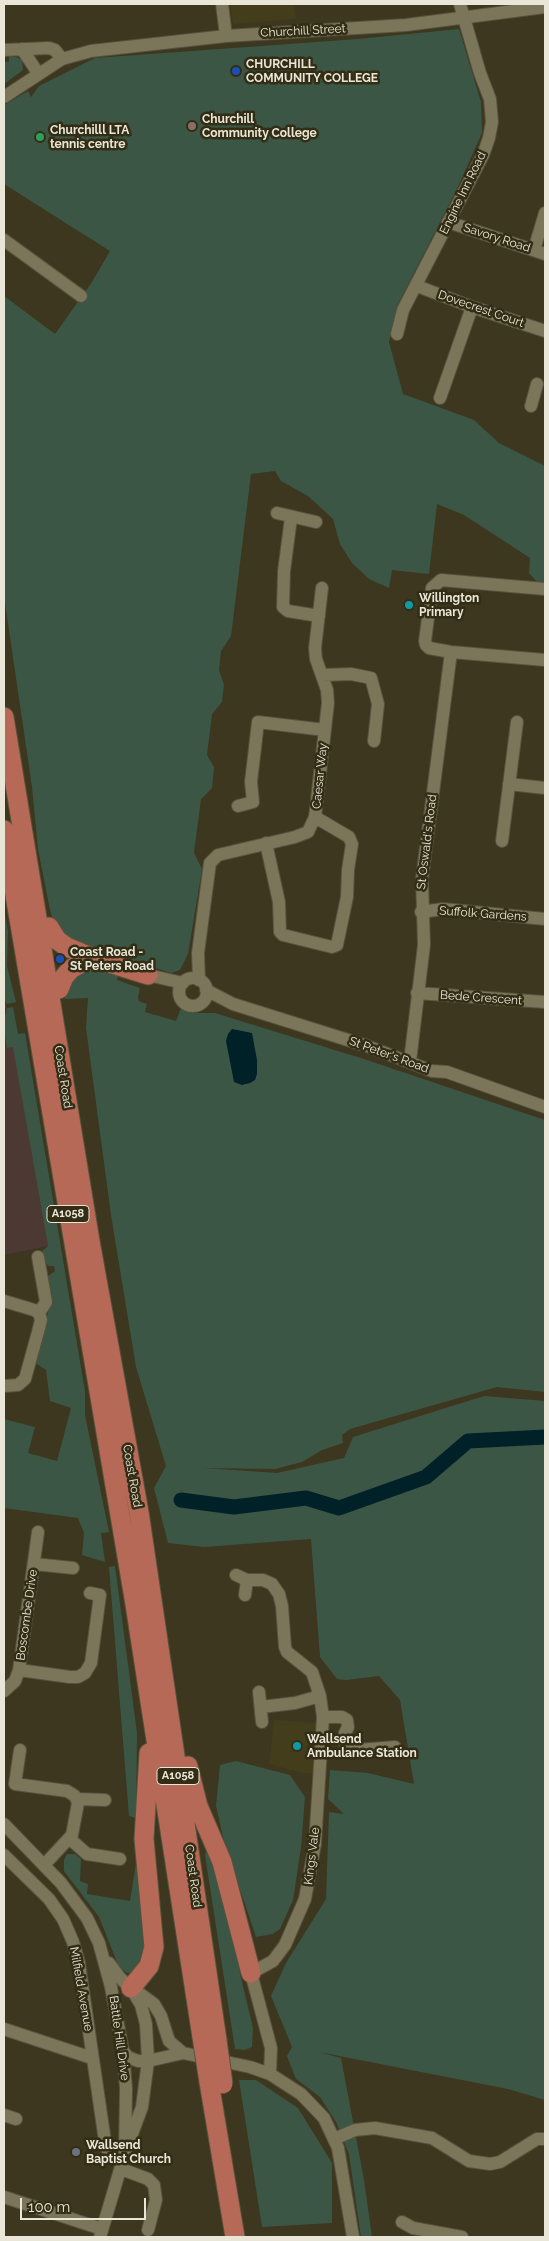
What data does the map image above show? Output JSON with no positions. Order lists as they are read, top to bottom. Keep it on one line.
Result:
{"streets":{"highway":["Coast Road","A1058"],"street":["Churchill Street","Engine Inn Road","Savory Road","Dovecrest Court","Caesar Way","St Oswald's Road","Suffolk Gardens","Bede Crescent","St Peter's Road","Boscombe Drive","Kings Vale","Milfield Avenue","Battle Hill Drive"]},"crossings":[["Churchill Street","Engine Inn Road"],["Engine Inn Road","Savory Road"],["Engine Inn Road","Dovecrest Court"],["Caesar Way","St Peter's Road"],["St Oswald's Road","Suffolk Gardens"],["St Oswald's Road","Bede Crescent"],["St Oswald's Road","St Peter's Road"]],"places":["CHURCHILL COMMUNITY COLLEGE","Churchill Community College","Churchilll LTA tennis centre","Willington Primary","Coast Road - St Peters Road","Wallsend Ambulance Station","Wallsend Baptist Church"],"scale_bar":"100 m"}
